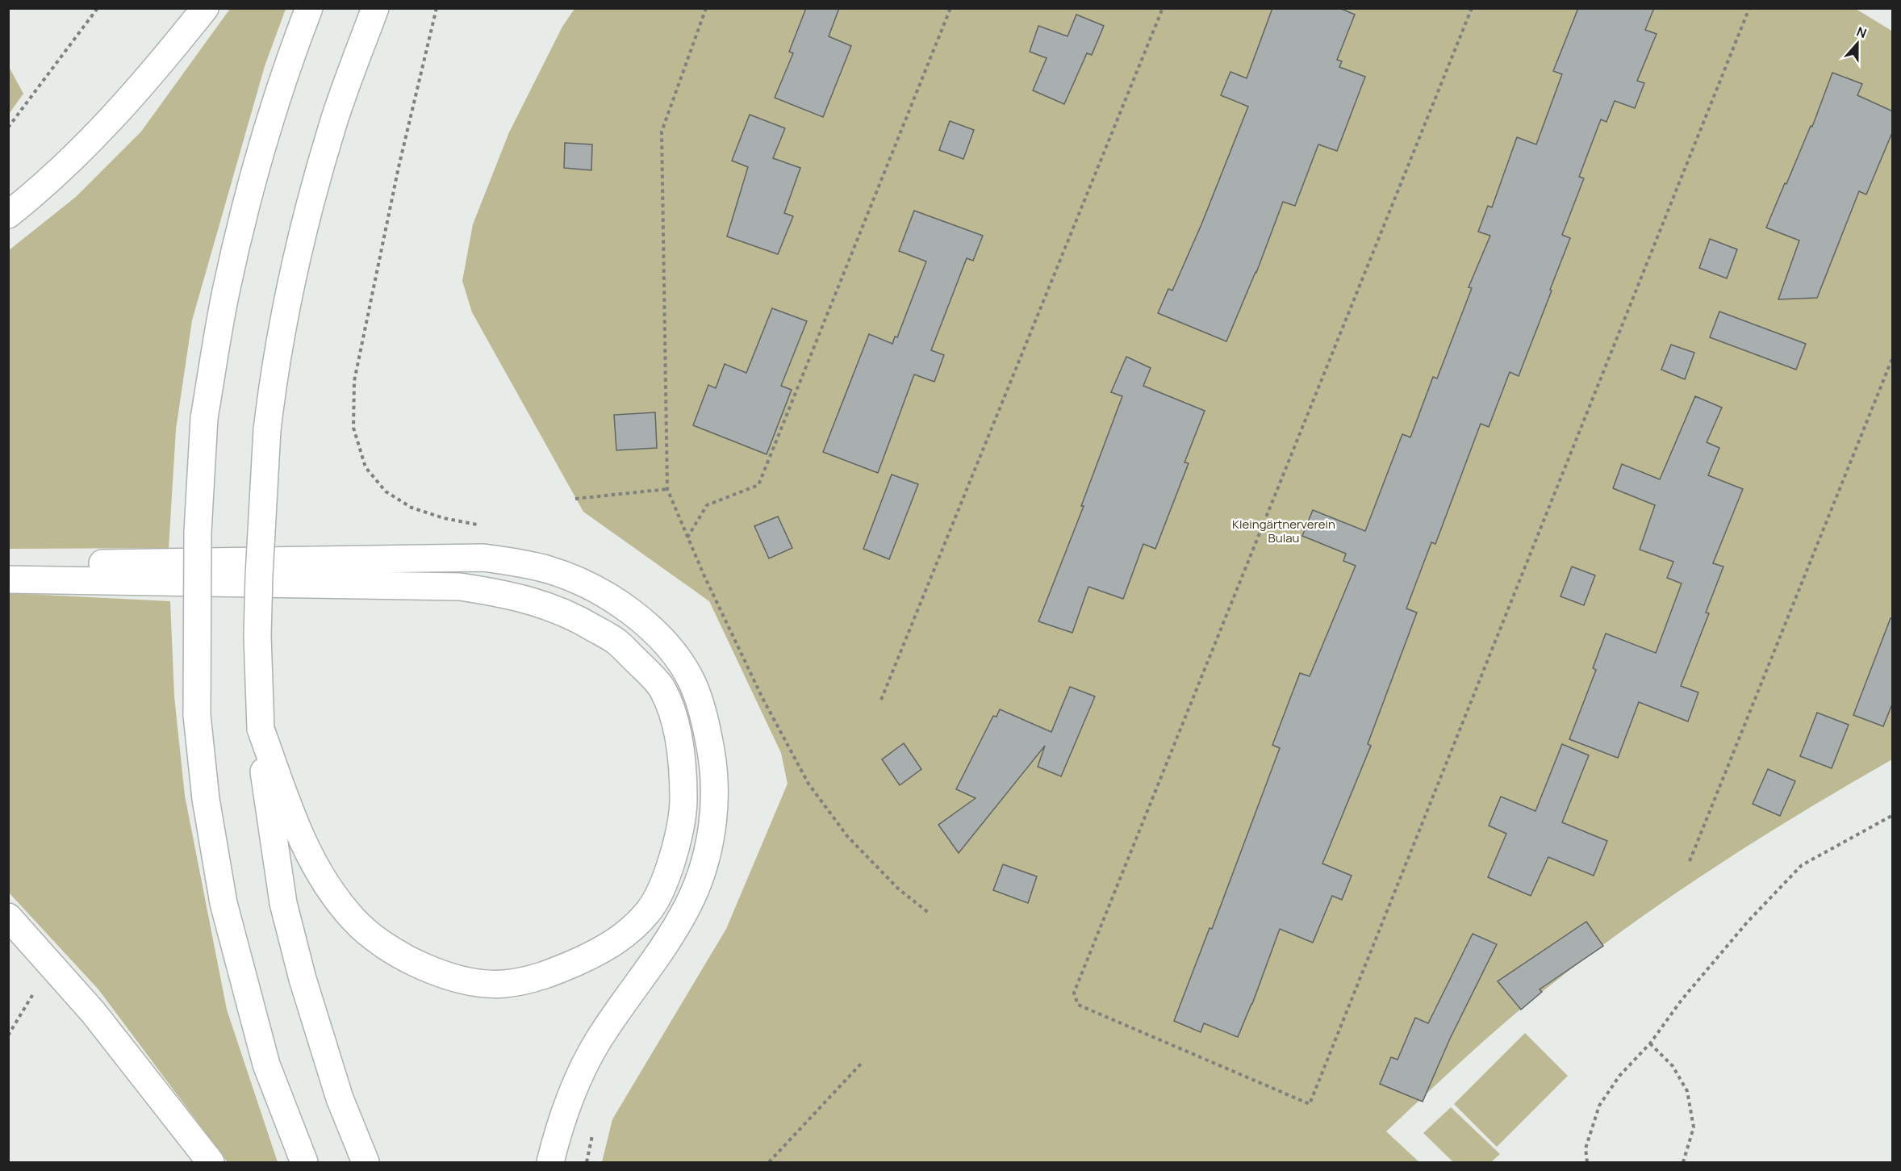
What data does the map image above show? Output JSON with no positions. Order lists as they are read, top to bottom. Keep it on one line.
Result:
{"parks":["Kleingärtnerverein Bulau"],"north":"top"}
